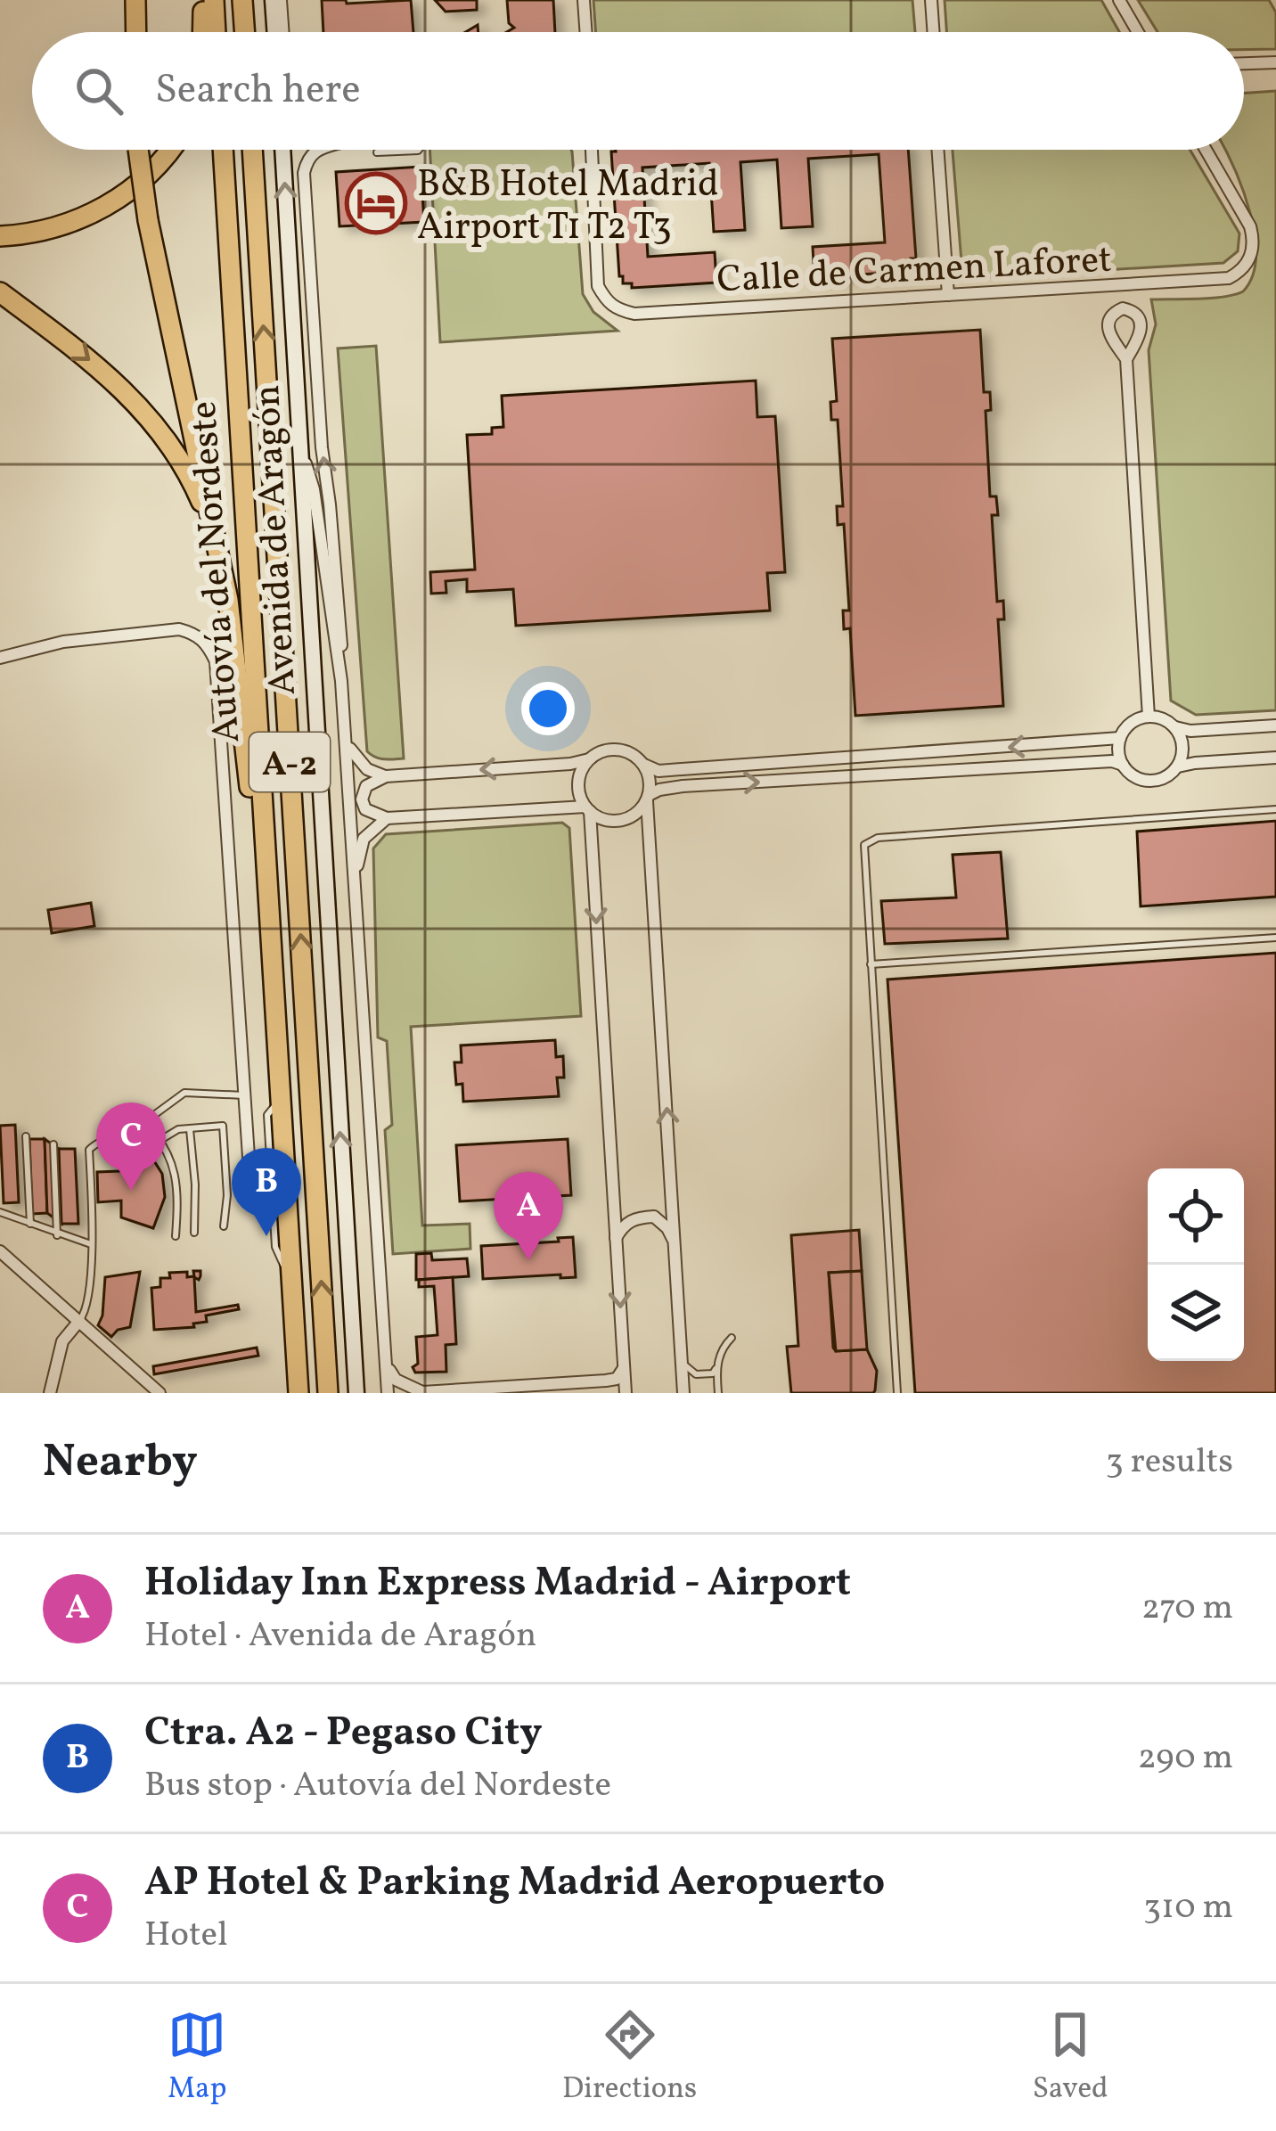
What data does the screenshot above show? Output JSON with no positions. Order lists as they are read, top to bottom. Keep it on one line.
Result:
{"streets":{"highway":["Autovía del Nordeste","A-2"],"street":["Calle de Carmen Laforet","Avenida de Aragón"]},"places":{"hotel":["B&B Hotel Madrid Airport T1 T2 T3"]},"page":{"search":"Search here","pins":["C","B","A"],"heading":["Nearby","3 results"],"list":[{"mark":"A","name":"Holiday Inn Express Madrid - Airport","note":"Hotel · Avenida de Aragón","value":"270 m"},{"mark":"B","name":"Ctra. A2 - Pegaso City","note":"Bus stop · Autovía del Nordeste","value":"290 m"},{"mark":"C","name":"AP Hotel & Parking Madrid Aeropuerto","note":"Hotel","value":"310 m"}],"nav":["Map","Directions","Saved"]}}
